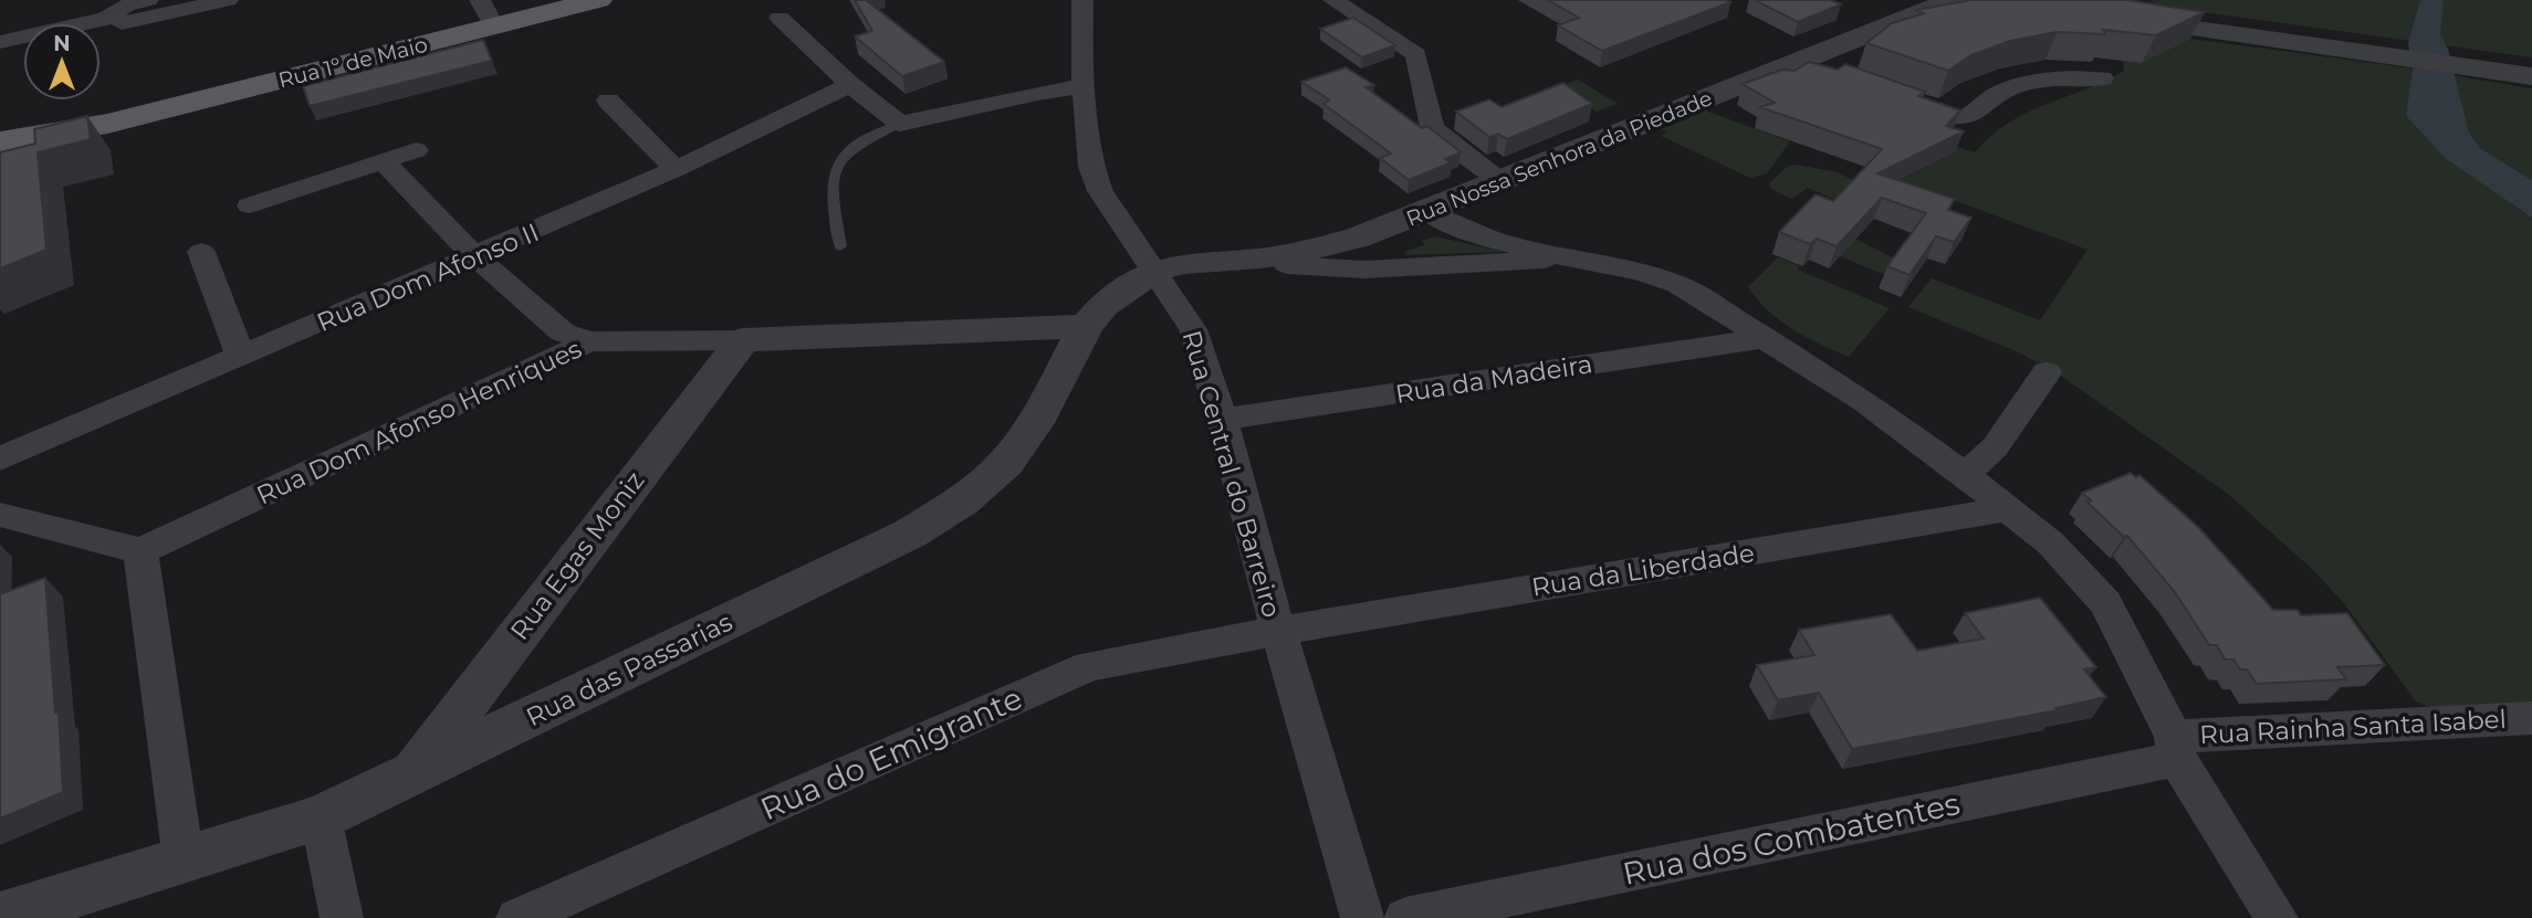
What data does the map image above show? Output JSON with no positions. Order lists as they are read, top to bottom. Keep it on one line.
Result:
{"streets":{"main road":["Rua 1º de Maio"],"street":["Rua Nossa Senhora da Piedade","Rua Dom Afonso II","Rua da Madeira","Rua Dom Afonso Henriques","Rua Central do Barreiro","Rua Egas Moniz","Rua da Liberdade","Rua das Passarias","Rua Rainha Santa Isabel","Rua do Emigrante","Rua dos Combatentes"]},"crossings":[["Rua Nossa Senhora da Piedade","Rua Central do Barreiro"],["Rua Nossa Senhora da Piedade","Rua das Passarias"],["Rua da Madeira","Rua Central do Barreiro"],["Rua Dom Afonso Henriques","Rua Egas Moniz"],["Rua Dom Afonso Henriques","Rua das Passarias"],["Rua Central do Barreiro","Rua da Liberdade"],["Rua Central do Barreiro","Rua das Passarias"],["Rua Central do Barreiro","Rua do Emigrante"],["Rua Egas Moniz","Rua das Passarias"],["Rua da Liberdade","Rua do Emigrante"],["Rua Rainha Santa Isabel","Rua dos Combatentes"]],"north":"top"}
